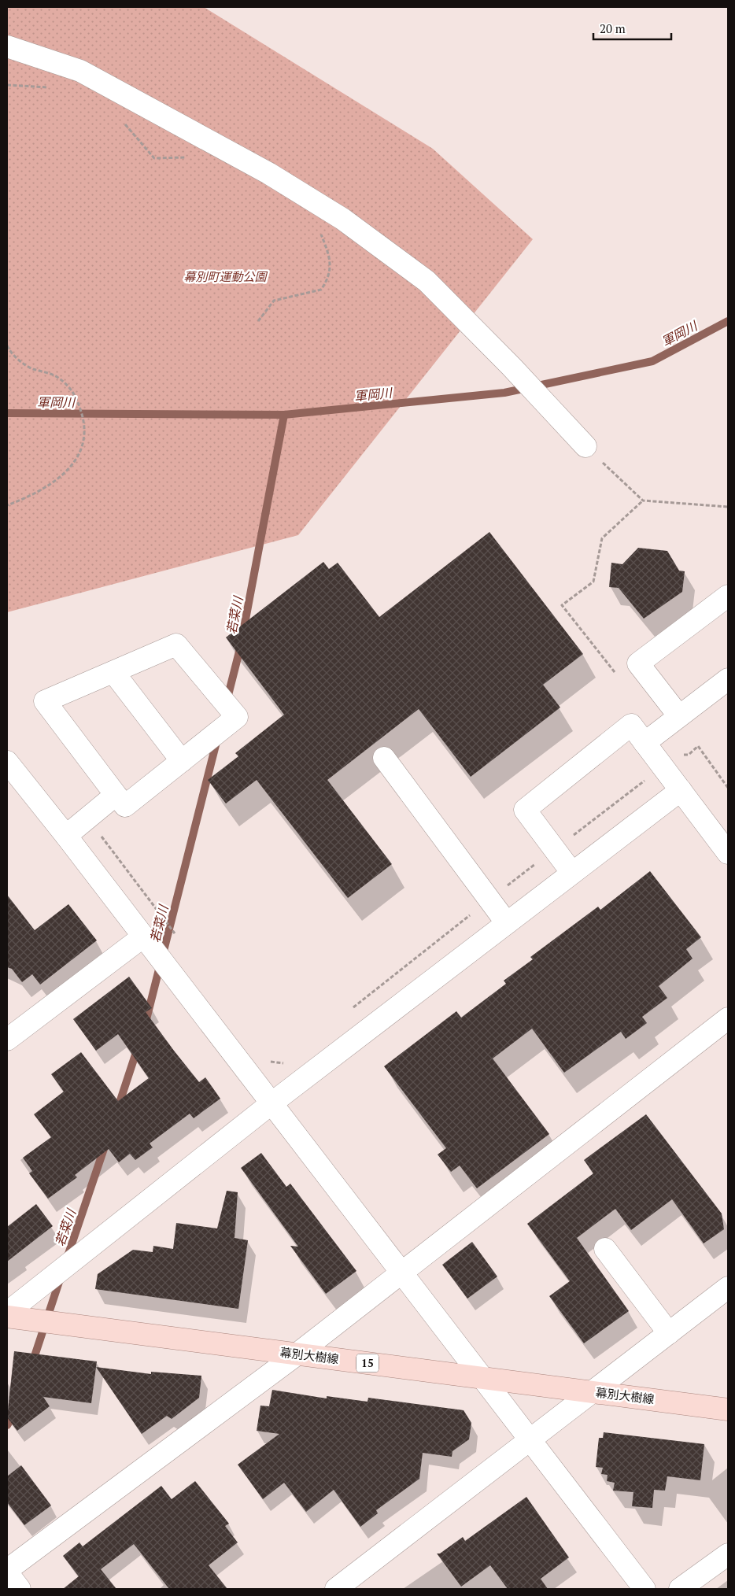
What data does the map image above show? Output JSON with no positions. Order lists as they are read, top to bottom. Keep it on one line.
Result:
{"streets":{"main road":["幕別大樹線","15"]},"water":["軍岡川","若菜川"],"parks":["幕別町運動公園"],"scale_bar":"20 m"}
